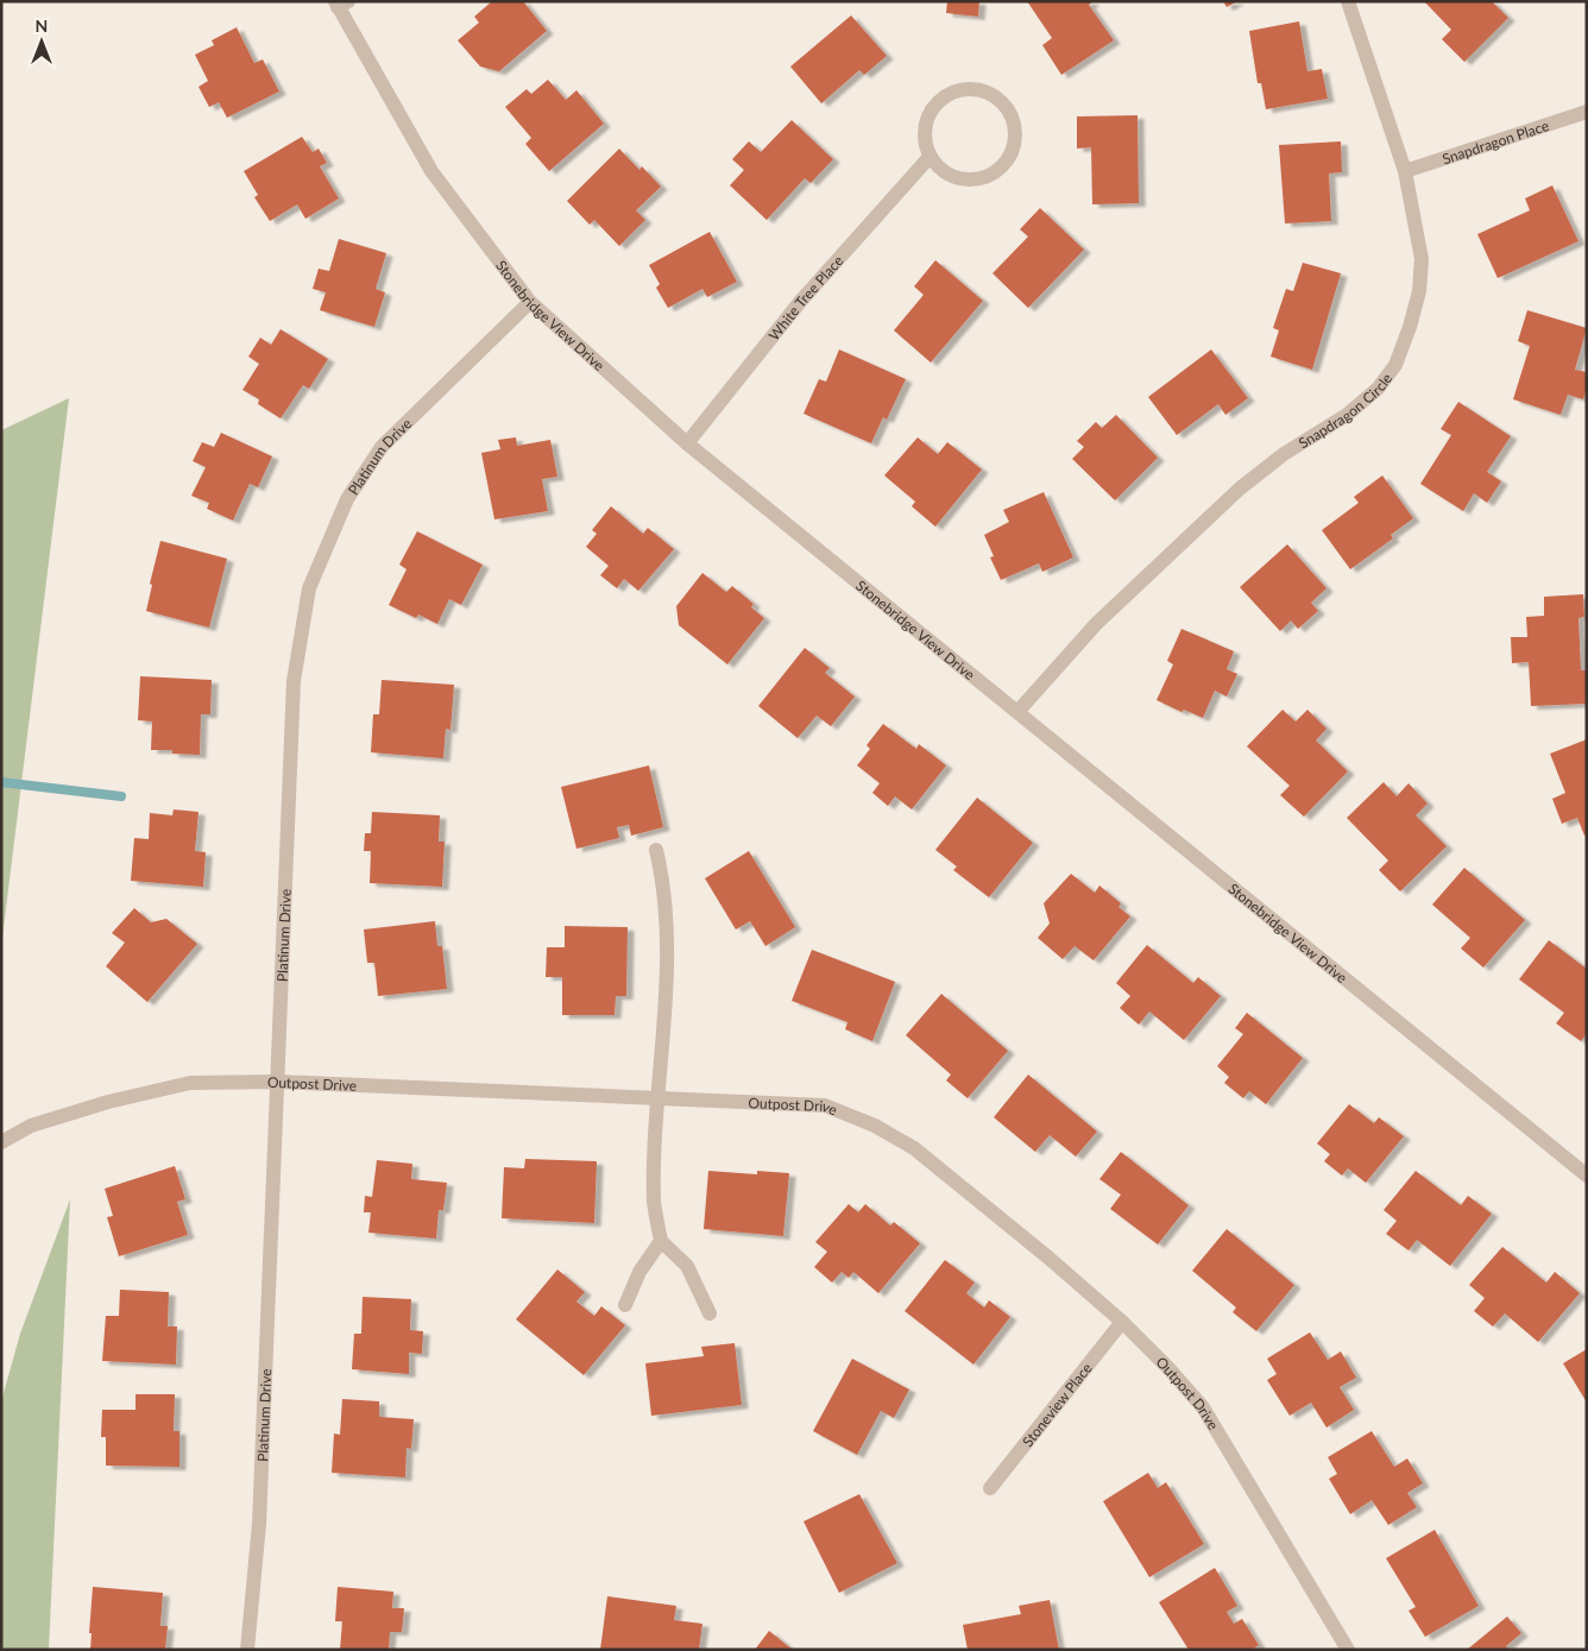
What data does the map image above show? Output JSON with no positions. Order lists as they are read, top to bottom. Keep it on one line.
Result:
{"streets":{"street":["Snapdragon Place","White Tree Place","Stonebridge View Drive","Snapdragon Circle","Platinum Drive","Outpost Drive","Stoneview Place"]},"crossings":[["Snapdragon Place","Snapdragon Circle"],["White Tree Place","Stonebridge View Drive"],["Stonebridge View Drive","Snapdragon Circle"],["Stonebridge View Drive","Platinum Drive"],["Platinum Drive","Outpost Drive"],["Outpost Drive","Stoneview Place"]],"north":"top"}
